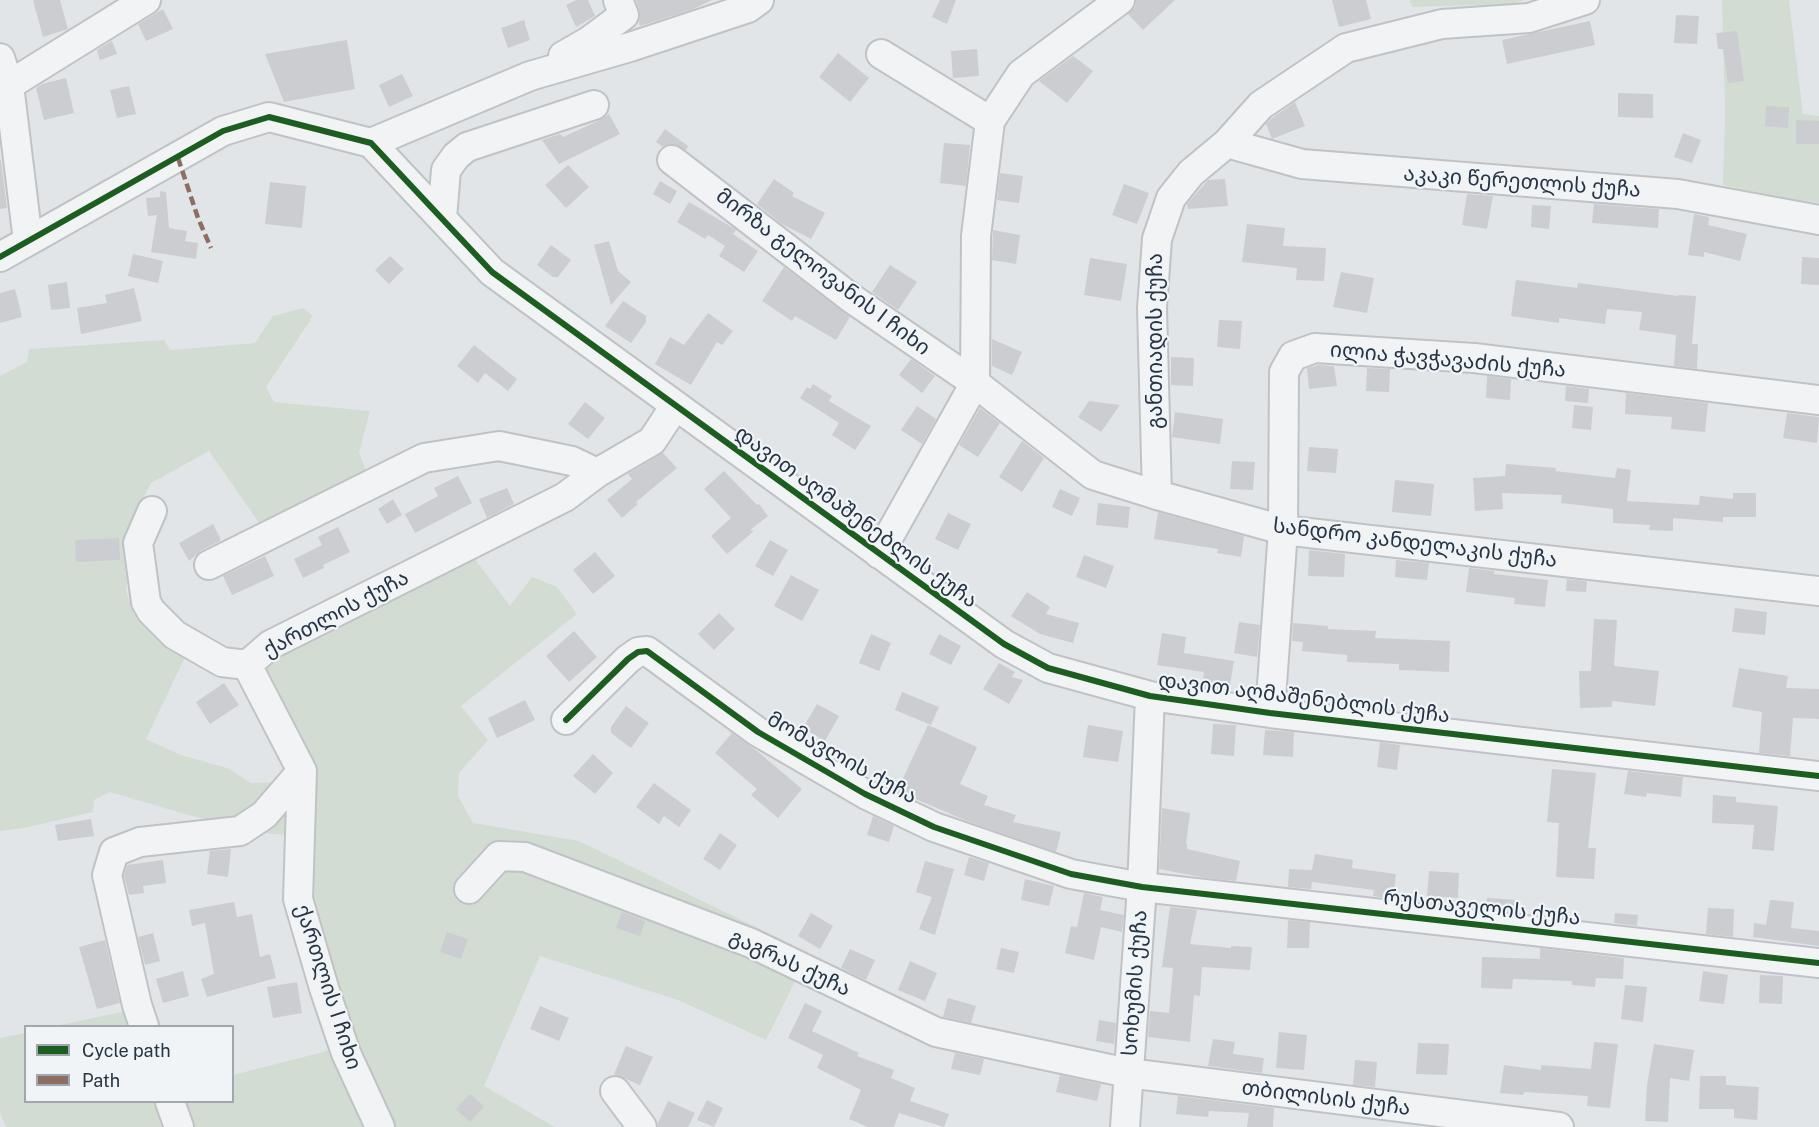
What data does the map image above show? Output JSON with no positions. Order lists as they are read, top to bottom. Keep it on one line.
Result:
{"streets":{"street":["აკაკი წერეთლის ქუჩა","მირზა გელოვანის I ჩიხი","განთიადის ქუჩა","ილია ჭავჭავაძის ქუჩა","დავით აღმაშენებლის ქუჩა","სანდრო კანდელაკის ქუჩა","ქართლის ქუჩა","მომავლის ქუჩა","რუსთაველის ქუჩა","გაგრას ქუჩა","სოხუმის ქუჩა","ქართლის I ჩიხი","თბილისის ქუჩა"]},"crossings":[["აკაკი წერეთლის ქუჩა","განთიადის ქუჩა"],["მირზა გელოვანის I ჩიხი","სანდრო კანდელაკის ქუჩა"],["განთიადის ქუჩა","სანდრო კანდელაკის ქუჩა"],["ილია ჭავჭავაძის ქუჩა","დავით აღმაშენებლის ქუჩა"],["ილია ჭავჭავაძის ქუჩა","სანდრო კანდელაკის ქუჩა"],["დავით აღმაშენებლის ქუჩა","ქართლის ქუჩა"],["დავით აღმაშენებლის ქუჩა","სოხუმის ქუჩა"],["ქართლის ქუჩა","ქართლის I ჩიხი"],["მომავლის ქუჩა","რუსთაველის ქუჩა"],["მომავლის ქუჩა","სოხუმის ქუჩა"],["რუსთაველის ქუჩა","სოხუმის ქუჩა"],["გაგრას ქუჩა","სოხუმის ქუჩა"],["გაგრას ქუჩა","თბილისის ქუჩა"],["სოხუმის ქუჩა","თბილისის ქუჩა"]],"legend":["Cycle path","Path"]}
